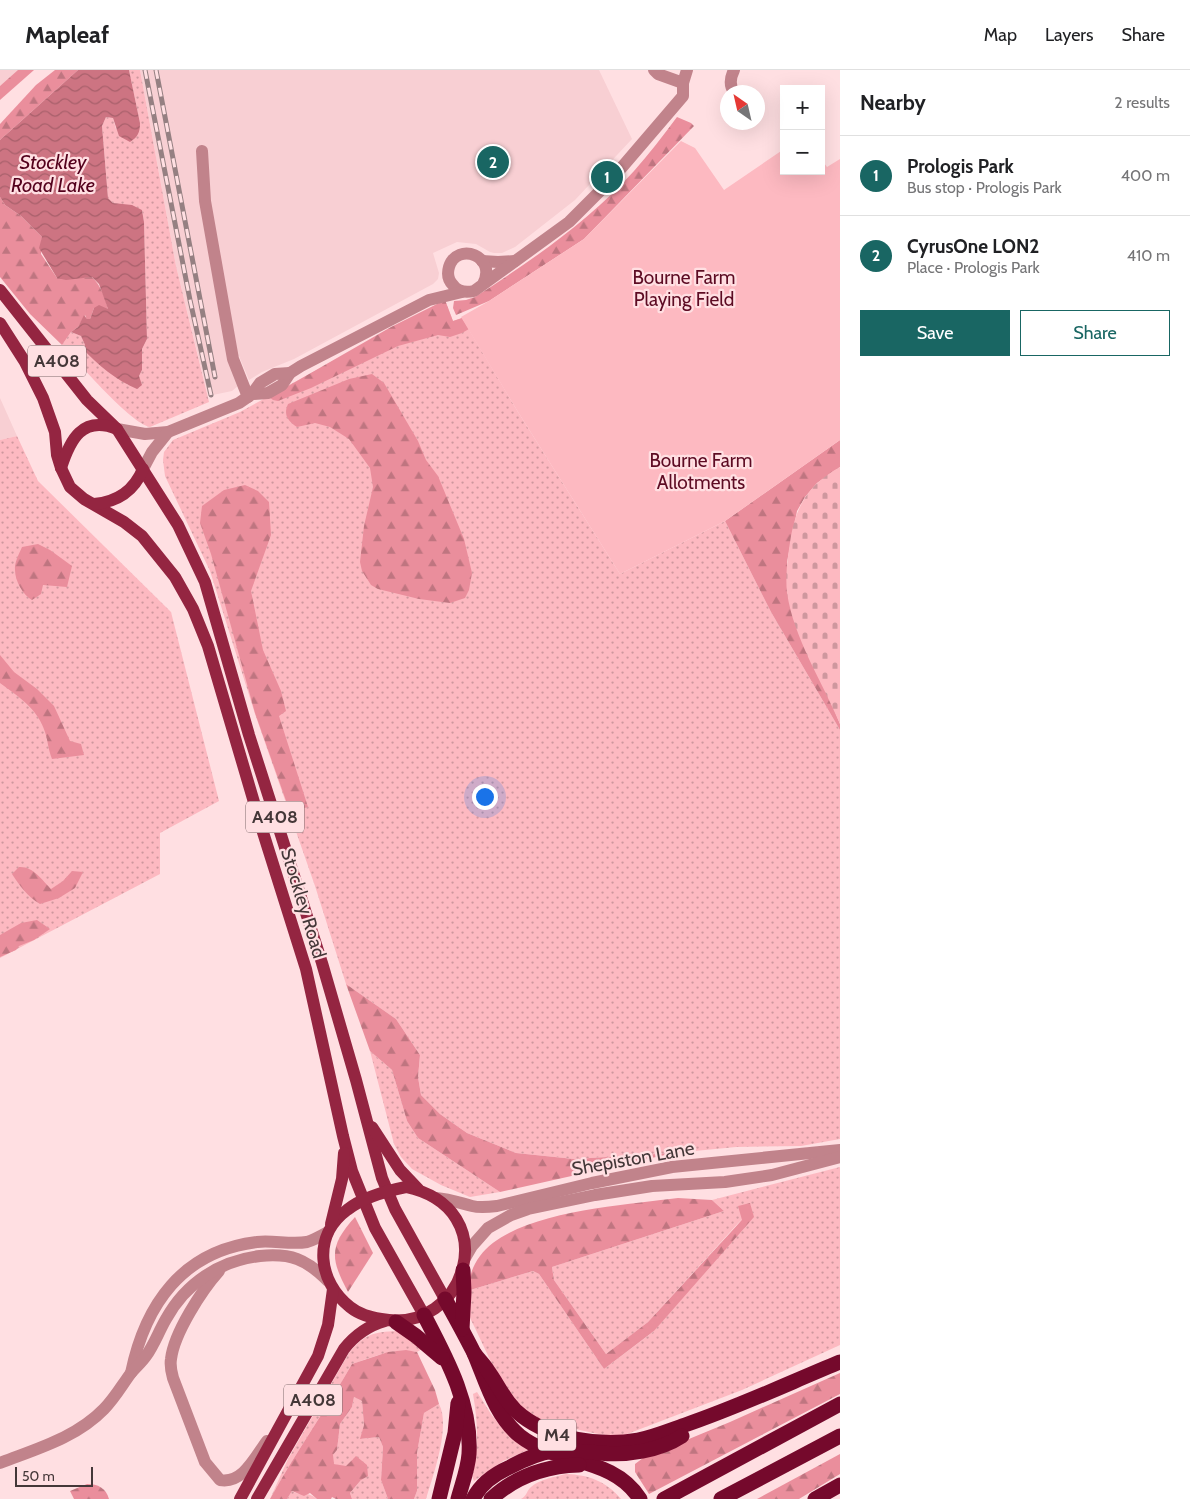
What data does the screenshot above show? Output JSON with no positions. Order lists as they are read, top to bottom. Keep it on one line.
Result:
{"streets":{"highway":["M4"],"main road":["A408","Stockley Road"],"street":["Shepiston Lane"]},"crossings":[["A408","Stockley Road"],["A408","Shepiston Lane"],["A408","M4"],["Stockley Road","M4"]],"water":["Stockley Road Lake"],"parks":["Bourne Farm Playing Field","Bourne Farm Allotments"],"scale_bar":"50 m","north":"top left","page":{"header":"Mapleaf","nav":["Map","Layers","Share"],"heading":["Nearby","2 results"],"map_buttons":["+","−"],"list":[{"mark":"1","name":"Prologis Park","note":"Bus stop · Prologis Park","value":"400 m"},{"mark":"2","name":"CyrusOne LON2","note":"Place · Prologis Park","value":"410 m"}],"pins":["2","1"],"buttons":["Save","Share"],"scale":"50 m"}}
